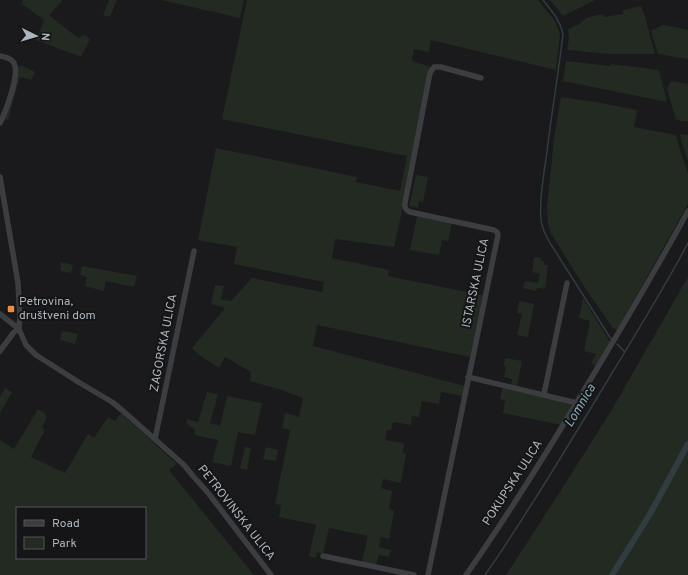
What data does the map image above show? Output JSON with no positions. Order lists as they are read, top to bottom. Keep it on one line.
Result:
{"streets":{"street":["ISTARSKA ULICA","ZAGORSKA ULICA","POKUPSKA ULICA","PETROVINSKA ULICA"]},"crossings":[["ZAGORSKA ULICA","PETROVINSKA ULICA"]],"water":["Lomnica"],"places":{"transit":["Petrovina, društveni dom"]},"legend":["Road","Park"],"north":"right"}
